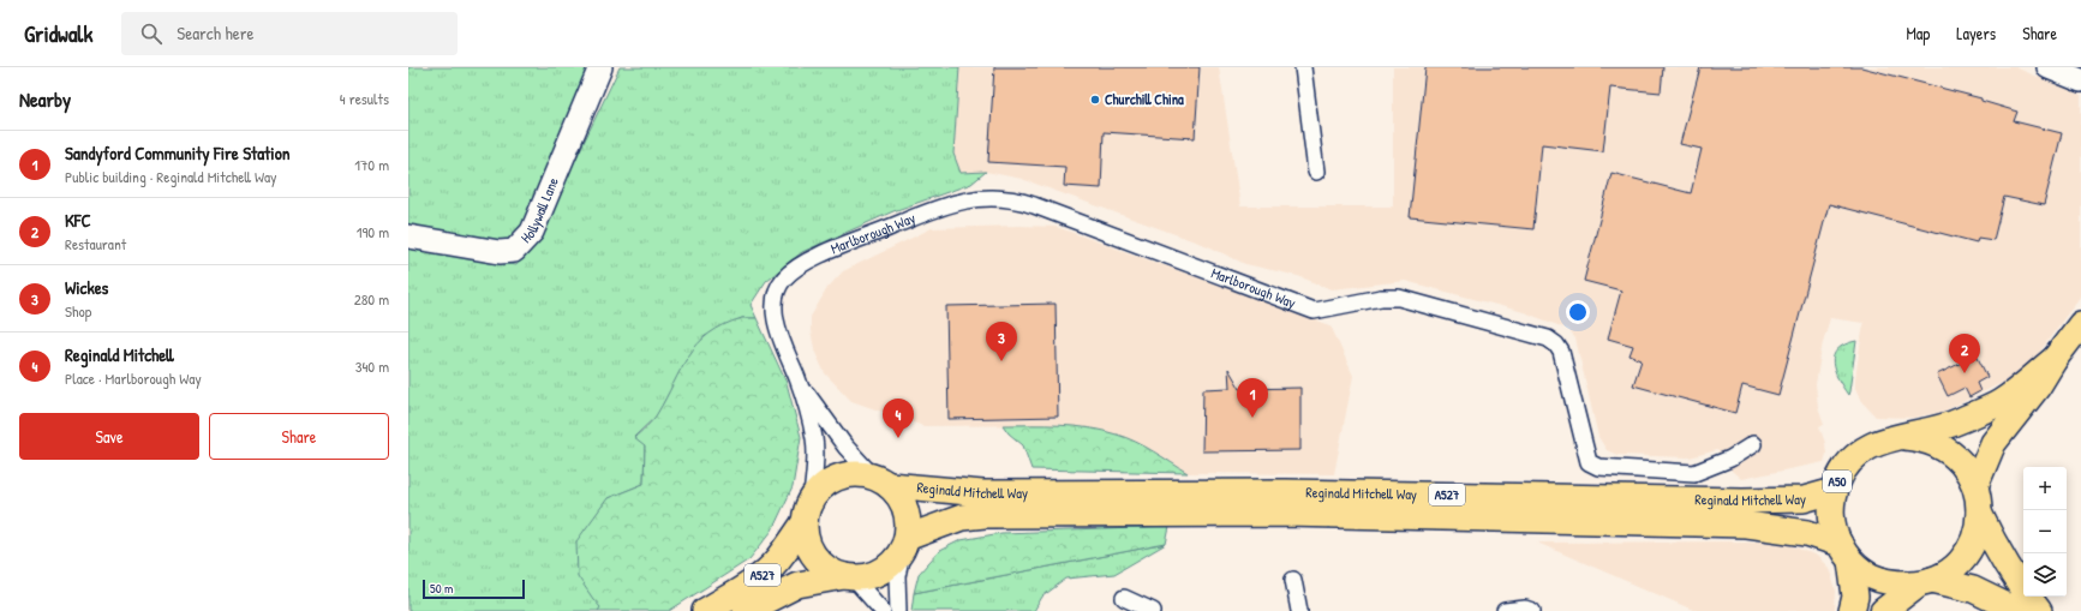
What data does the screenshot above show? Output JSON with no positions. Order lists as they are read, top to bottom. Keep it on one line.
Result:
{"streets":{"main road":["A50","Reginald Mitchell Way","A527"],"street":["Hollywall Lane","Marlborough Way"]},"crossings":[["Marlborough Way","Reginald Mitchell Way"],["Marlborough Way","A527"],["A50","Reginald Mitchell Way"],["Reginald Mitchell Way","A527"]],"places":["Churchill China"],"scale_bar":"50 m","page":{"header":"Gridwalk","search":"Search here","nav":["Map","Layers","Share"],"heading":["Nearby","4 results"],"list":[{"mark":"1","name":"Sandyford Community Fire Station","note":"Public building · Reginald Mitchell Way","value":"170 m"},{"mark":"2","name":"KFC","note":"Restaurant","value":"190 m"},{"mark":"3","name":"Wickes","note":"Shop","value":"280 m"},{"mark":"4","name":"Reginald Mitchell","note":"Place · Marlborough Way","value":"340 m"}],"pins":["3","2","1","4"],"buttons":["Save","Share"],"map_buttons":["+","−"],"scale":"50 m"}}
